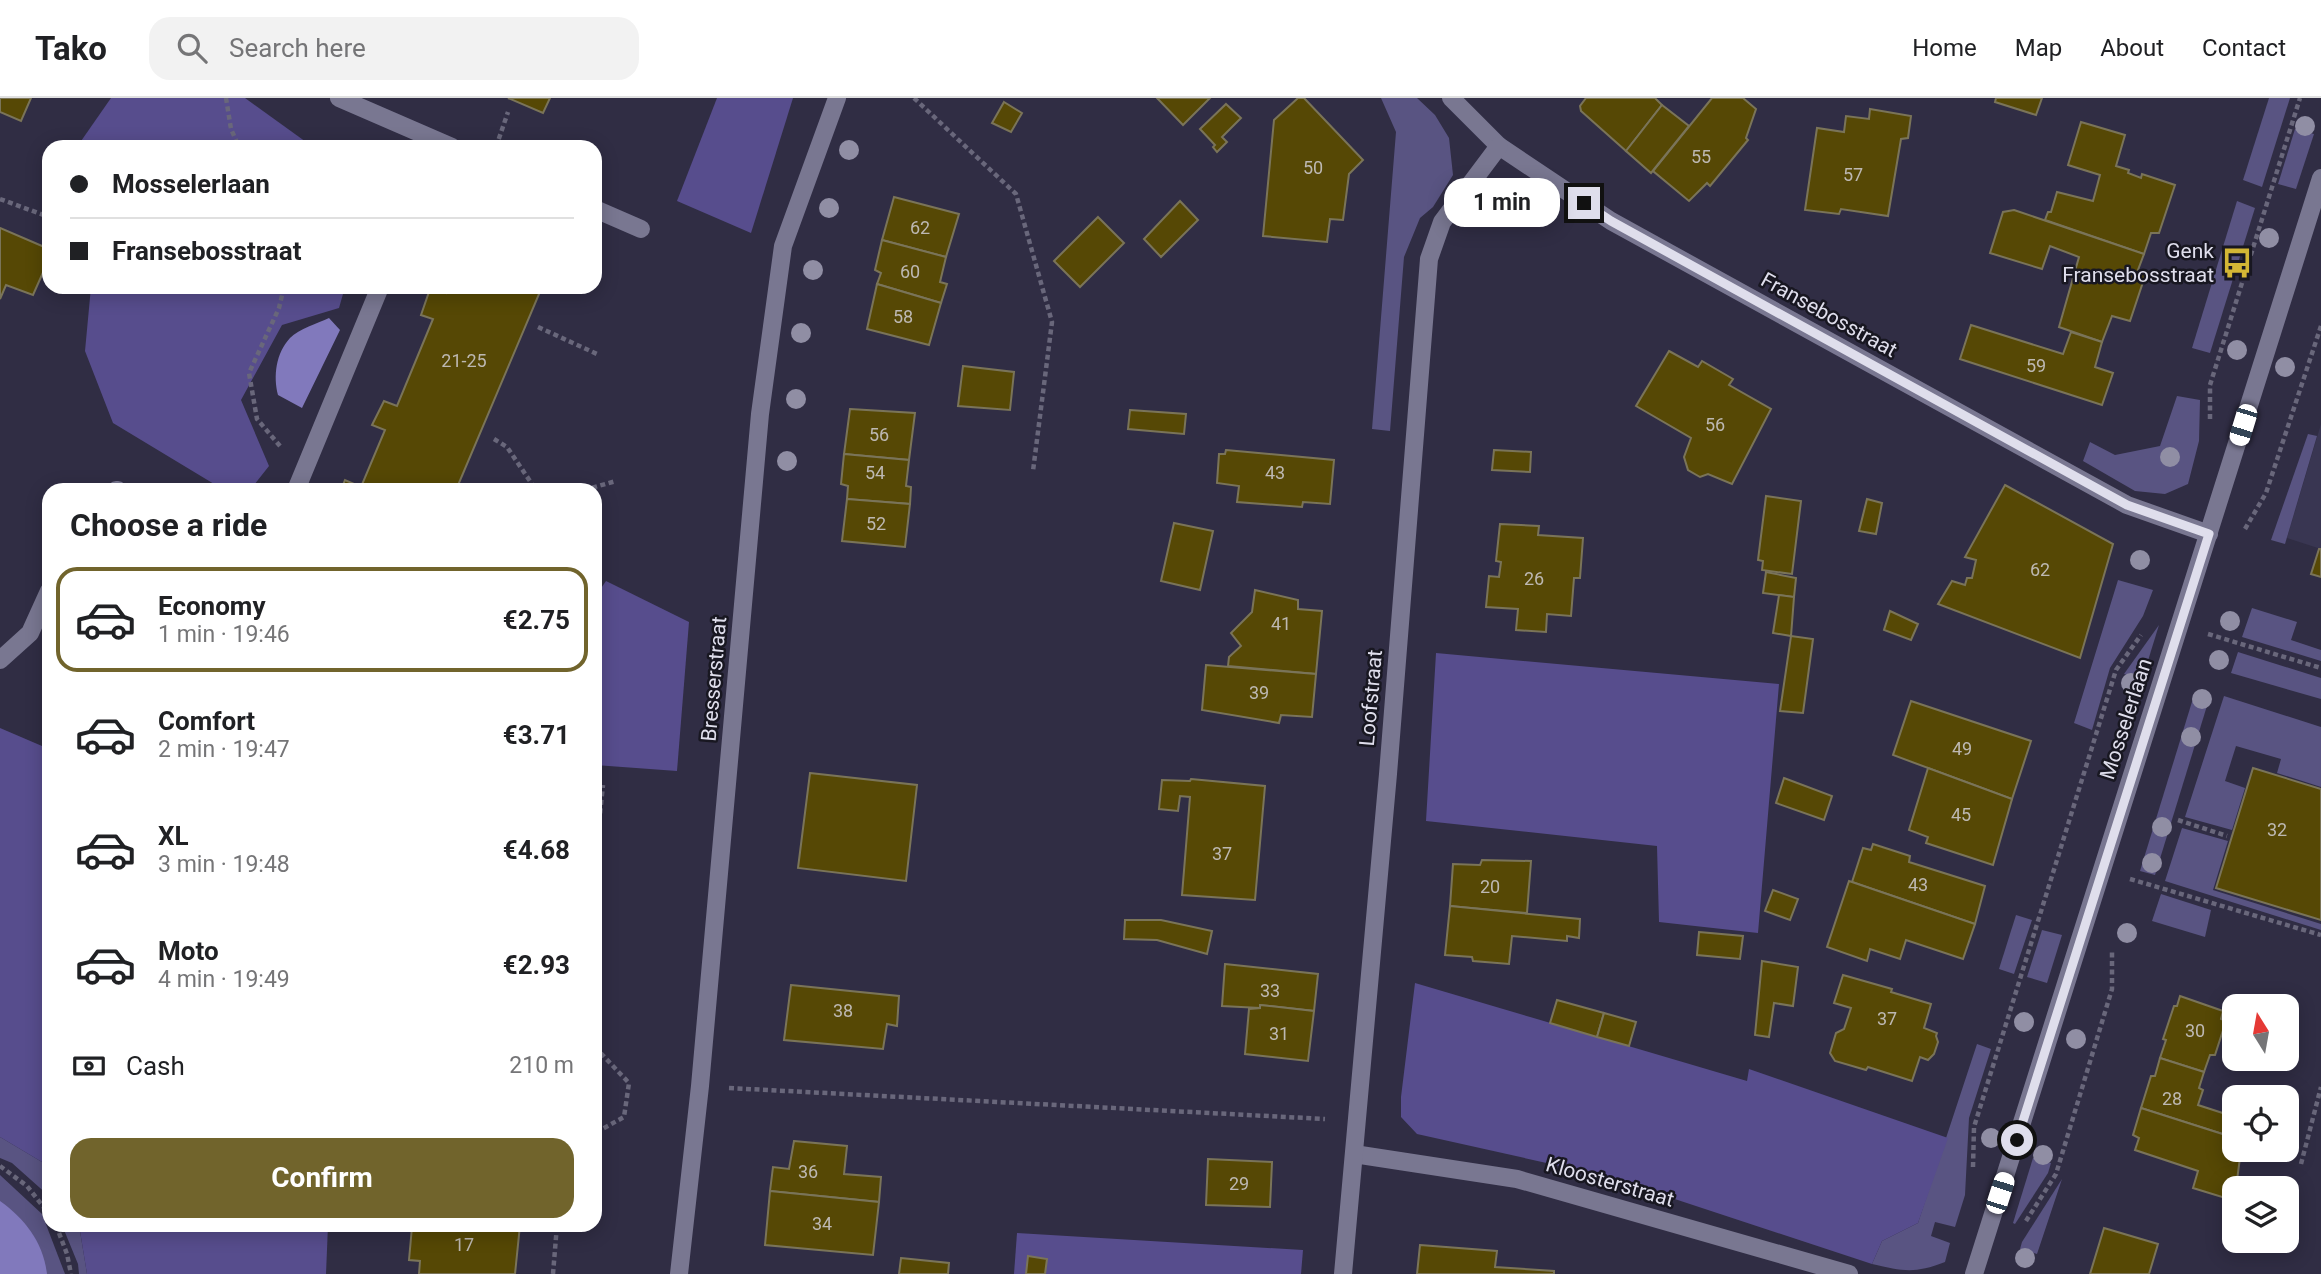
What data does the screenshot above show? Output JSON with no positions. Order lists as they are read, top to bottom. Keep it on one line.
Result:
{"streets":{"street":["Fransebosstraat","Bresserstraat","Loofstraat","Mosselerlaan","Kloosterstraat"]},"crossings":[["Fransebosstraat","Loofstraat"],["Fransebosstraat","Mosselerlaan"],["Loofstraat","Kloosterstraat"]],"places":{"bus stop":["Genk Fransebosstraat"]},"house_numbers":["55","50","57","62","60","58","21-25","59","56","56","54","43","52","62","26","41","39","49","45","32","37","43","20","33","38","37","30","31","28","36","29","34","17"],"north":"top","page":{"header":"Tako","search":"Search here","nav":["Home","Map","About","Contact"],"banner":["Mosselerlaan","Fransebosstraat"],"bubble":"1 min","heading":"Choose a ride","list":[{"name":"Economy","note":"1 min · 19:46","value":"€2.75"},{"name":"Comfort","note":"2 min · 19:47","value":"€3.71"},{"name":"XL","note":"3 min · 19:48","value":"€4.68"},{"name":"Moto","note":"4 min · 19:49","value":"€2.93"}],"pay":["Cash","210 m"],"buttons":"Confirm"}}
